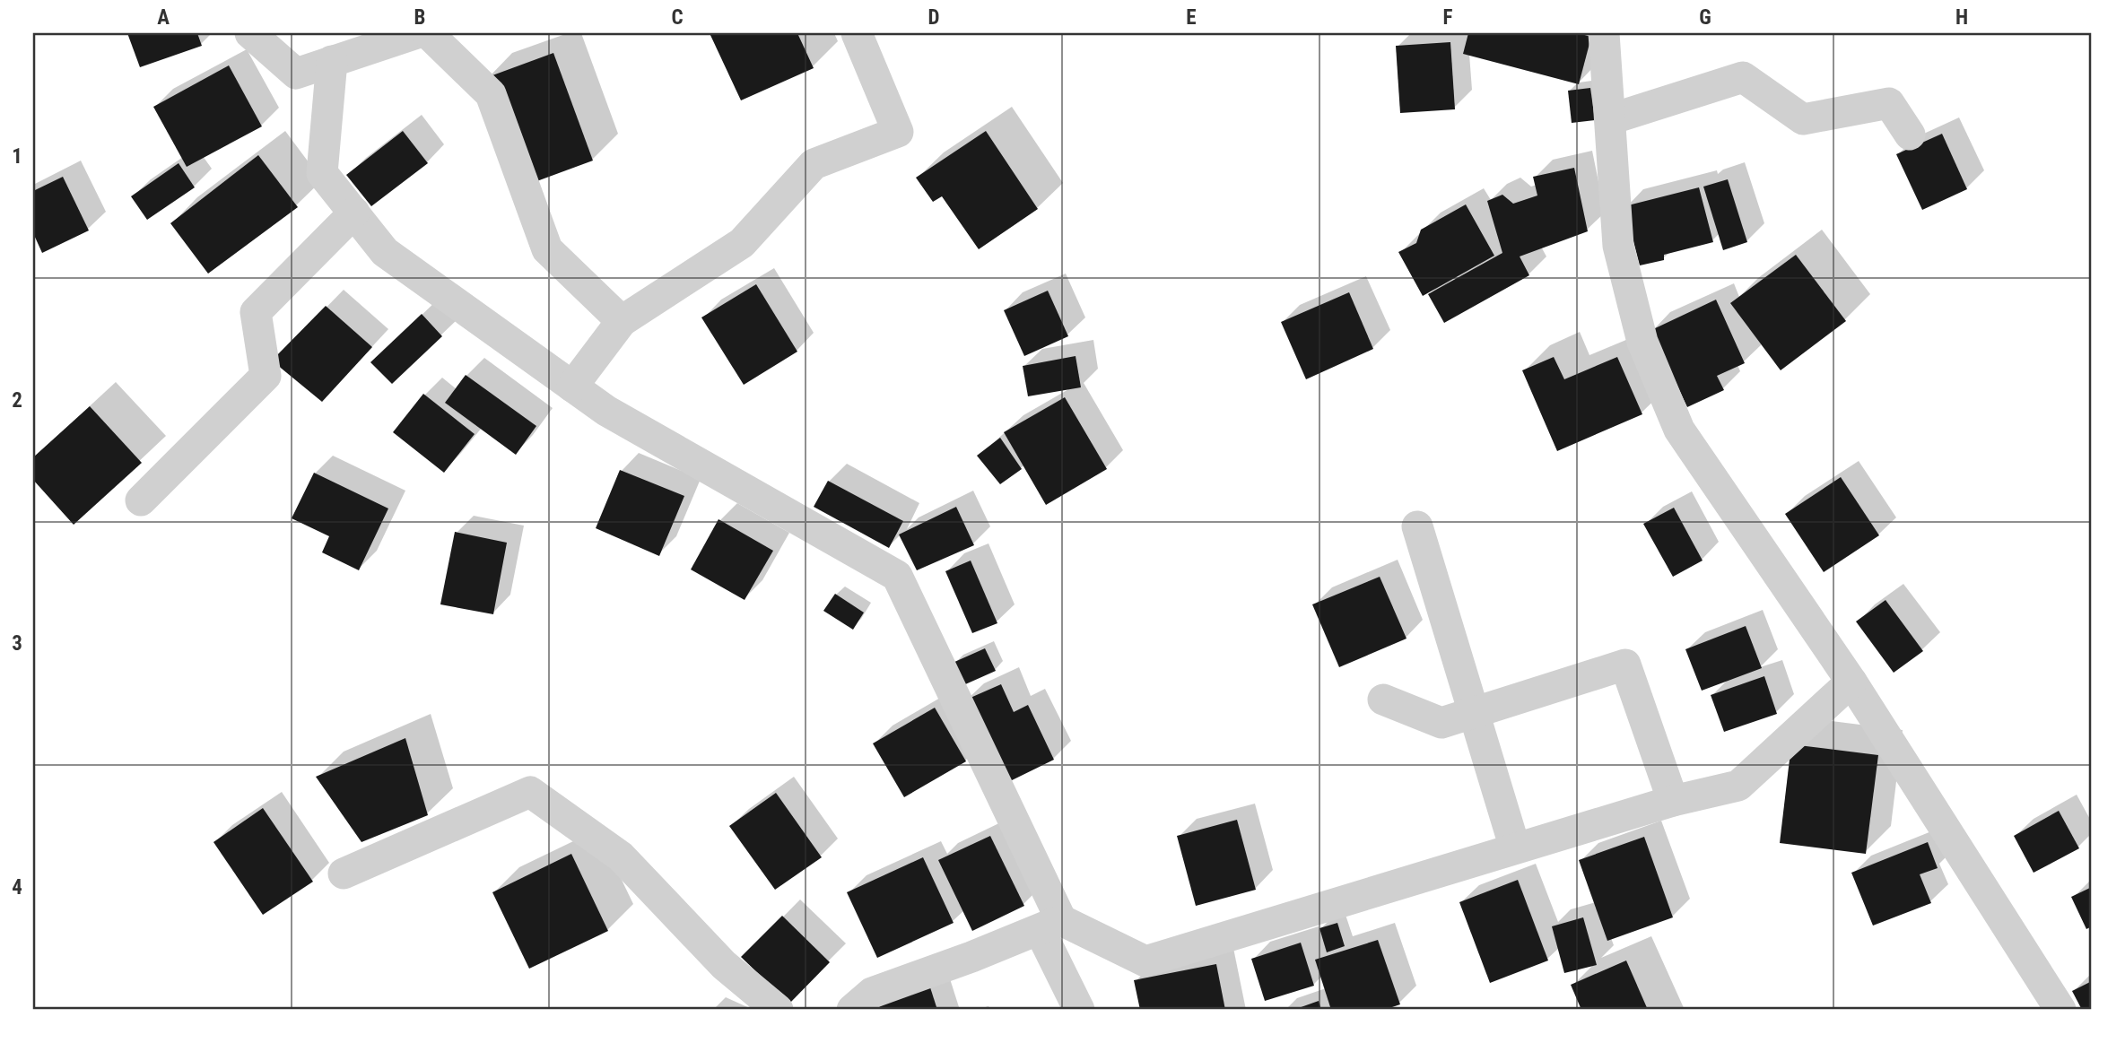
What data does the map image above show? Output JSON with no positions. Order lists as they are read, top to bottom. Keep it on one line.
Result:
{"grid":{"columns":["A","B","C","D","E","F","G","H"],"rows":["1","2","3","4"]}}
